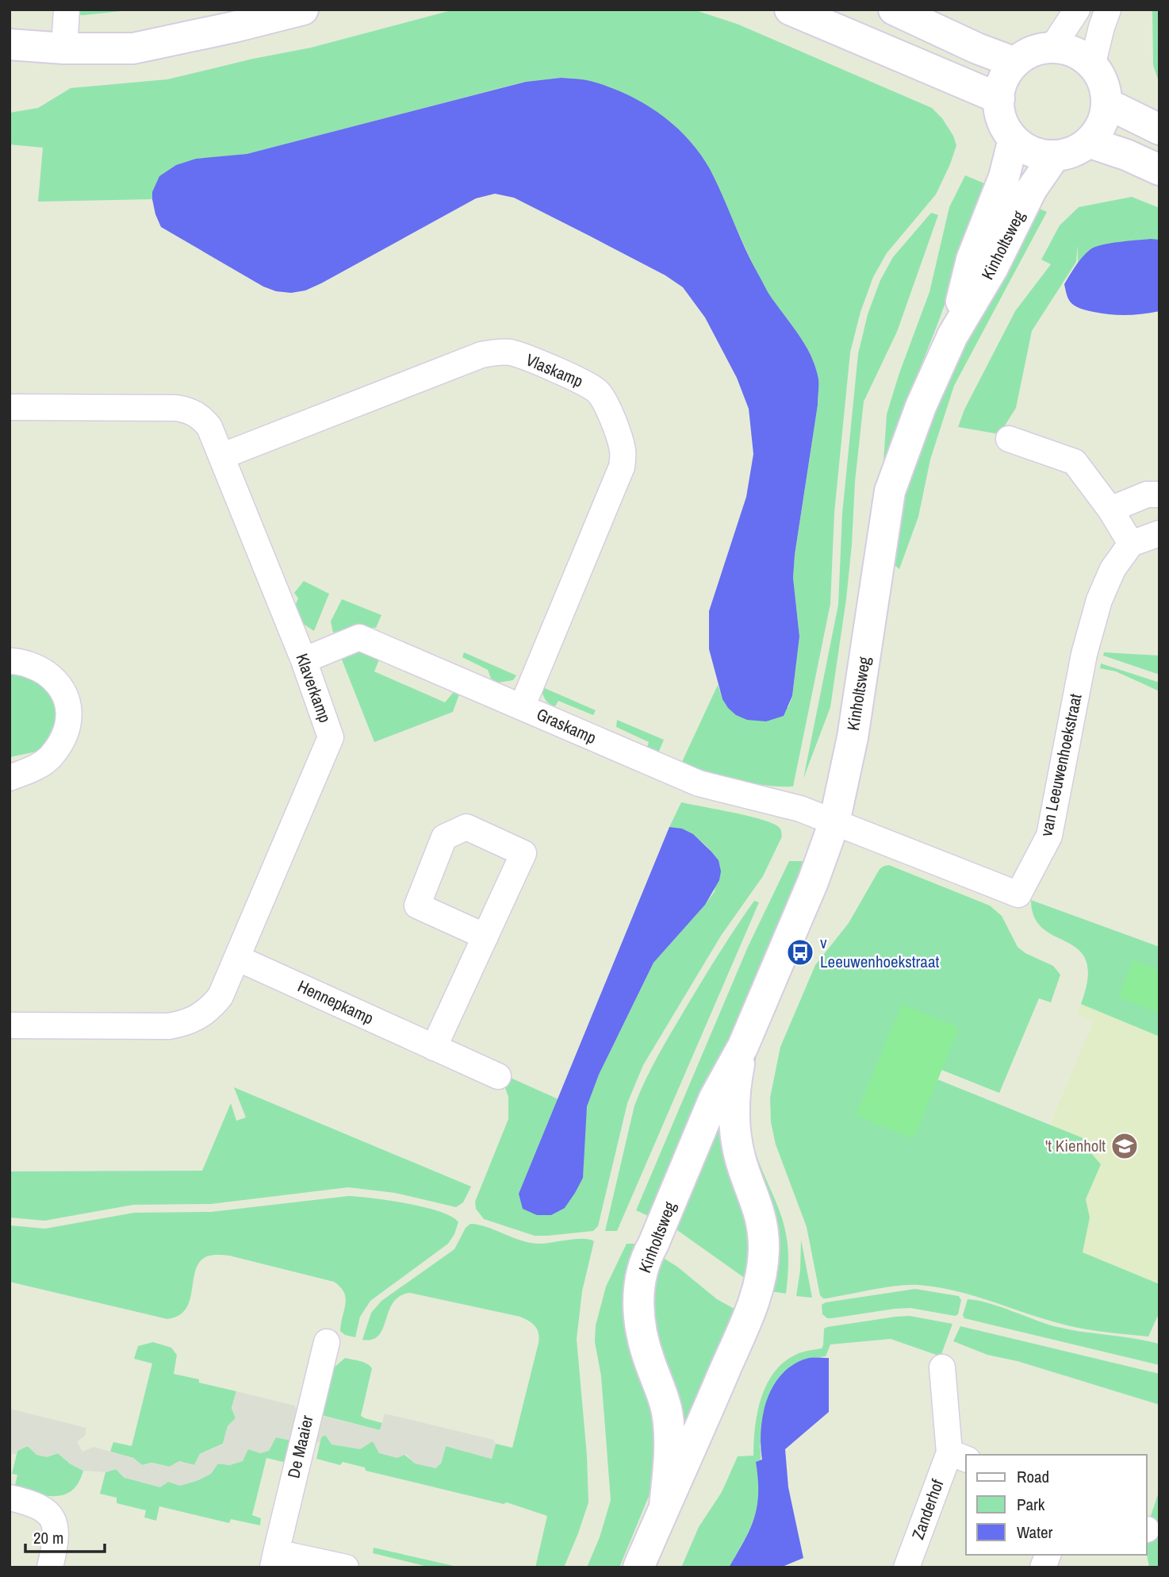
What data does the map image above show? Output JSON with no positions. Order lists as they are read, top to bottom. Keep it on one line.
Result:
{"streets":{"street":["Kinholtsweg","Vlaskamp","Klaverkamp","Graskamp","van Leeuwenhoekstraat","Hennepkamp","De Maaier","Zanderhof"]},"crossings":[["Kinholtsweg","Graskamp"],["Kinholtsweg","van Leeuwenhoekstraat"],["Vlaskamp","Klaverkamp"],["Vlaskamp","Graskamp"],["Klaverkamp","Graskamp"],["Klaverkamp","Hennepkamp"],["Graskamp","van Leeuwenhoekstraat"]],"places":{"bus stop":["v Leeuwenhoekstraat"],"school or university":["'t Kienholt"]},"legend":["Road","Park","Water"],"scale_bar":"20 m"}
